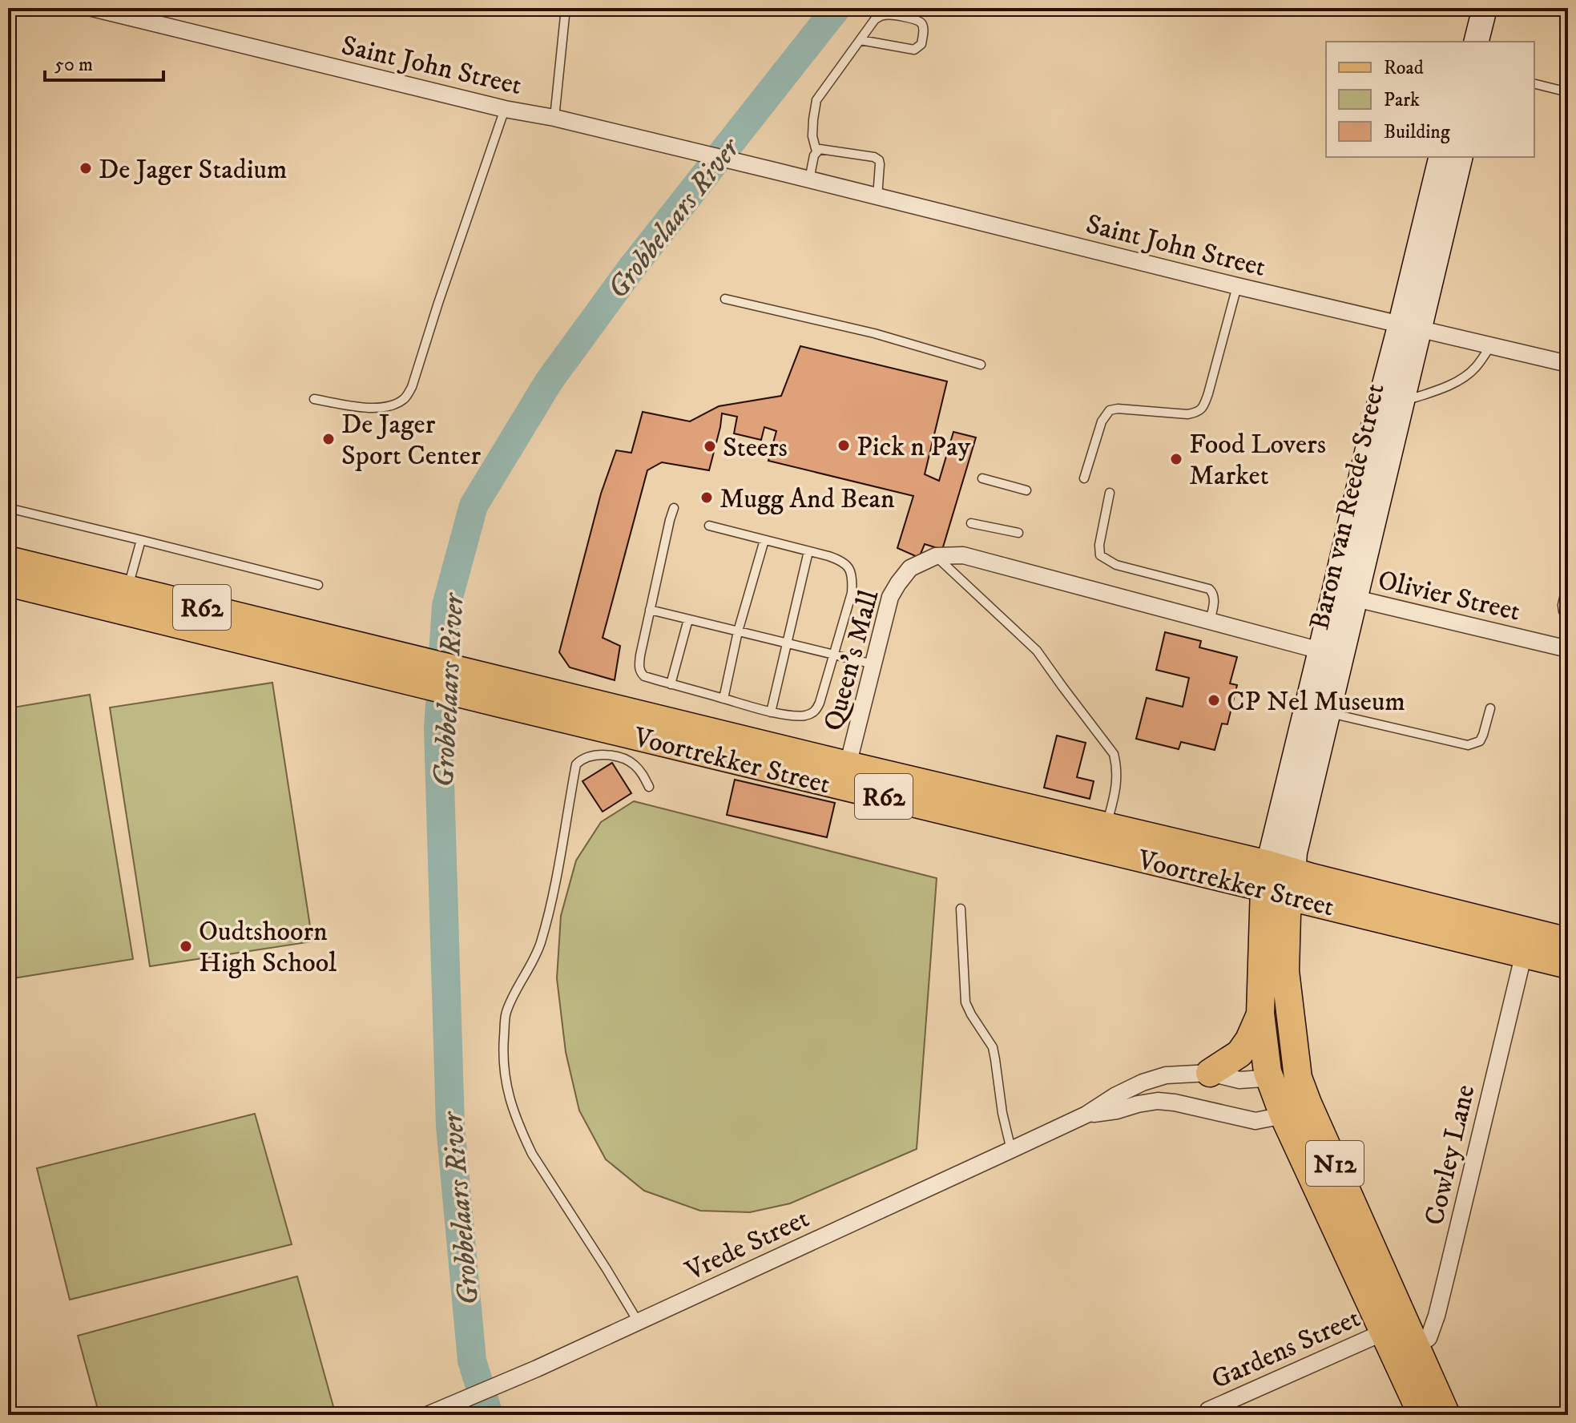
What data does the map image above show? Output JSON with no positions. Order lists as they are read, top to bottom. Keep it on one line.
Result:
{"streets":{"main road":["Baron van Reede Street","R62","Voortrekker Street","N12"],"street":["Saint John Street","Olivier Street","Queen's Mall","Cowley Lane","Vrede Street","Gardens Street"]},"crossings":[["Saint John Street","Baron van Reede Street"],["Baron van Reede Street","Olivier Street"],["Baron van Reede Street","Queen's Mall"],["Baron van Reede Street","Voortrekker Street"],["Baron van Reede Street","N12"],["Queen's Mall","Voortrekker Street"],["Voortrekker Street","Cowley Lane"],["Voortrekker Street","N12"],["Cowley Lane","N12"],["N12","Vrede Street"],["N12","Gardens Street"]],"water":["Grobbelaars River"],"places":["De Jager Stadium","De Jager Sport Center","Pick n Pay","Steers","Food Lovers Market","Mugg And Bean","CP Nel Museum","Oudtshoorn High School"],"legend":["Road","Park","Building"],"scale_bar":"50 m"}
